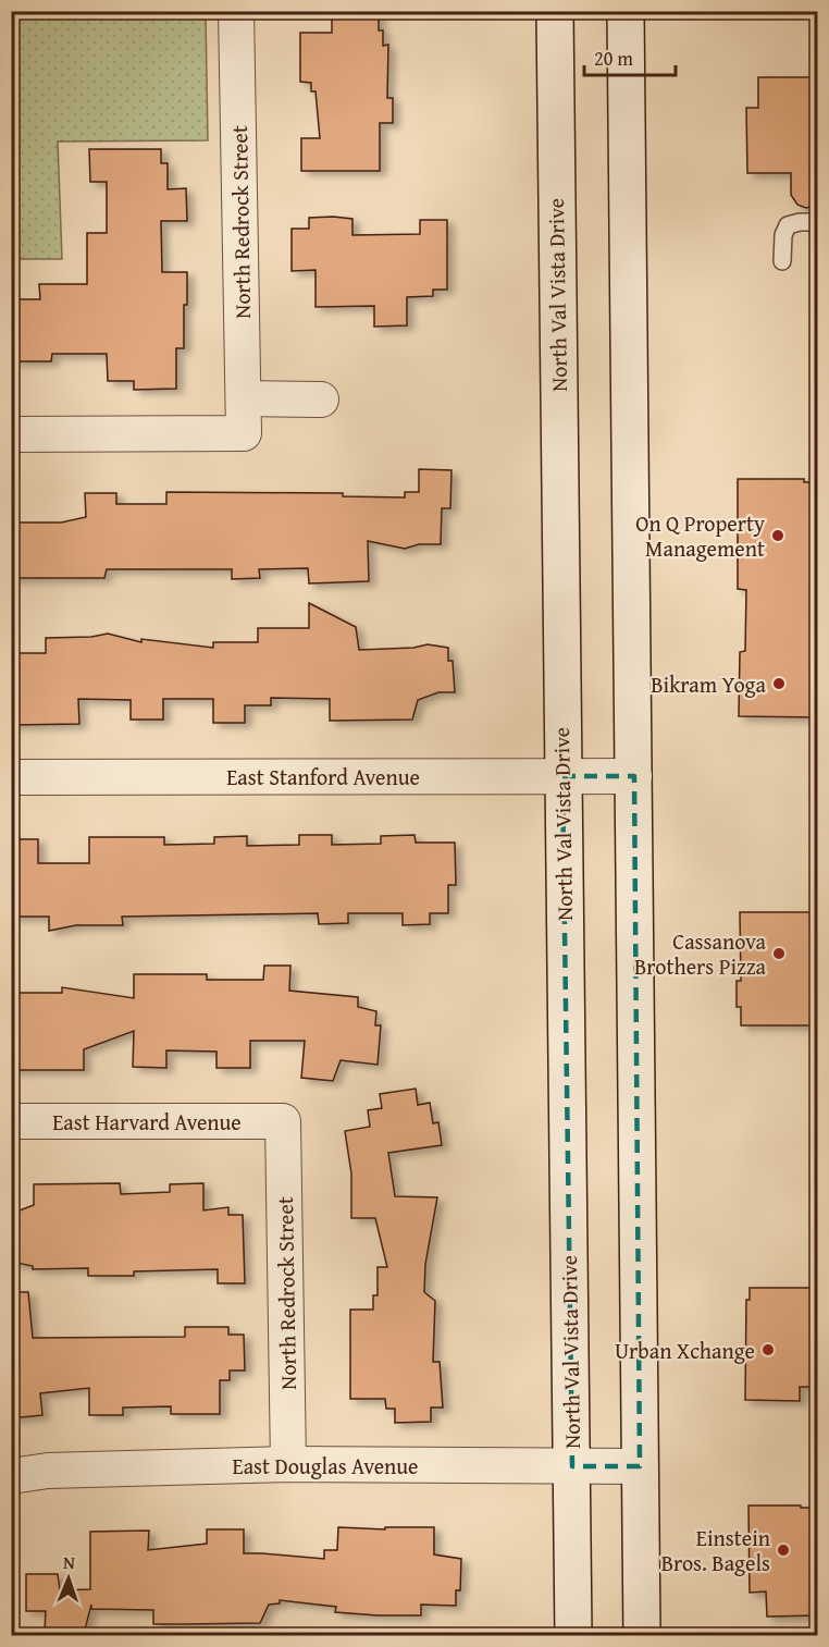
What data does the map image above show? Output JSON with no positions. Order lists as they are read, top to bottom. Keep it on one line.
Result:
{"streets":{"main road":["North Val Vista Drive"],"street":["North Redrock Street","East Stanford Avenue","East Harvard Avenue","East Douglas Avenue"]},"crossings":[["North Redrock Street","East Harvard Avenue"],["North Redrock Street","East Douglas Avenue"],["North Val Vista Drive","East Stanford Avenue"],["North Val Vista Drive","East Douglas Avenue"]],"places":["On Q Property Management","Bikram Yoga","Cassanova Brothers Pizza","Urban Xchange","Einstein Bros. Bagels"],"scale_bar":"20 m","north":"top"}
